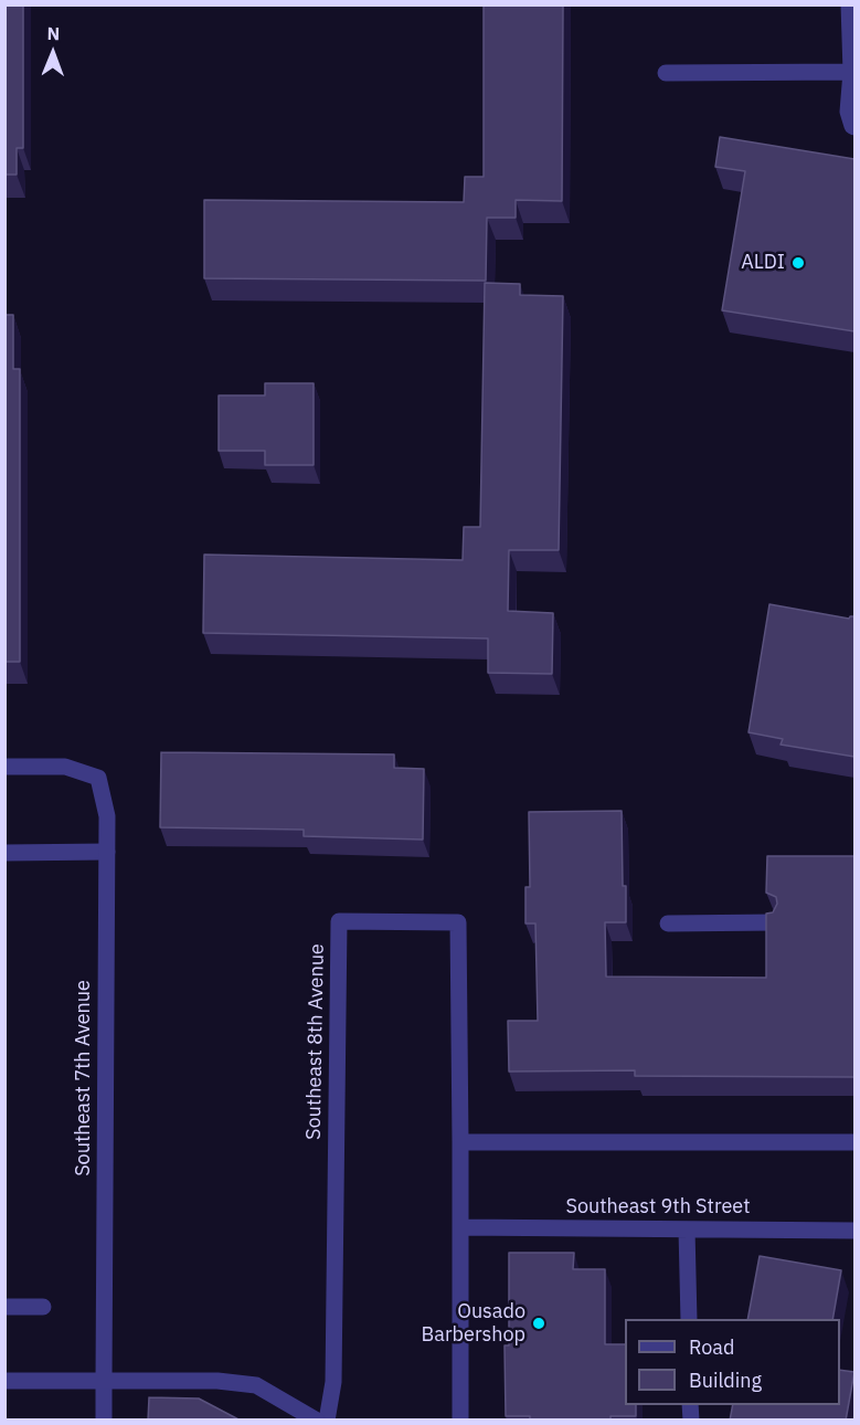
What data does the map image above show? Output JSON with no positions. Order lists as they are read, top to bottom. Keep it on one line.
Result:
{"streets":{"street":["Southeast 8th Avenue","Southeast 7th Avenue","Southeast 9th Street"]},"crossings":[["Southeast 8th Avenue","Southeast 9th Street"]],"places":["ALDI","Ousado Barbershop"],"legend":["Road","Building"],"north":"top"}
